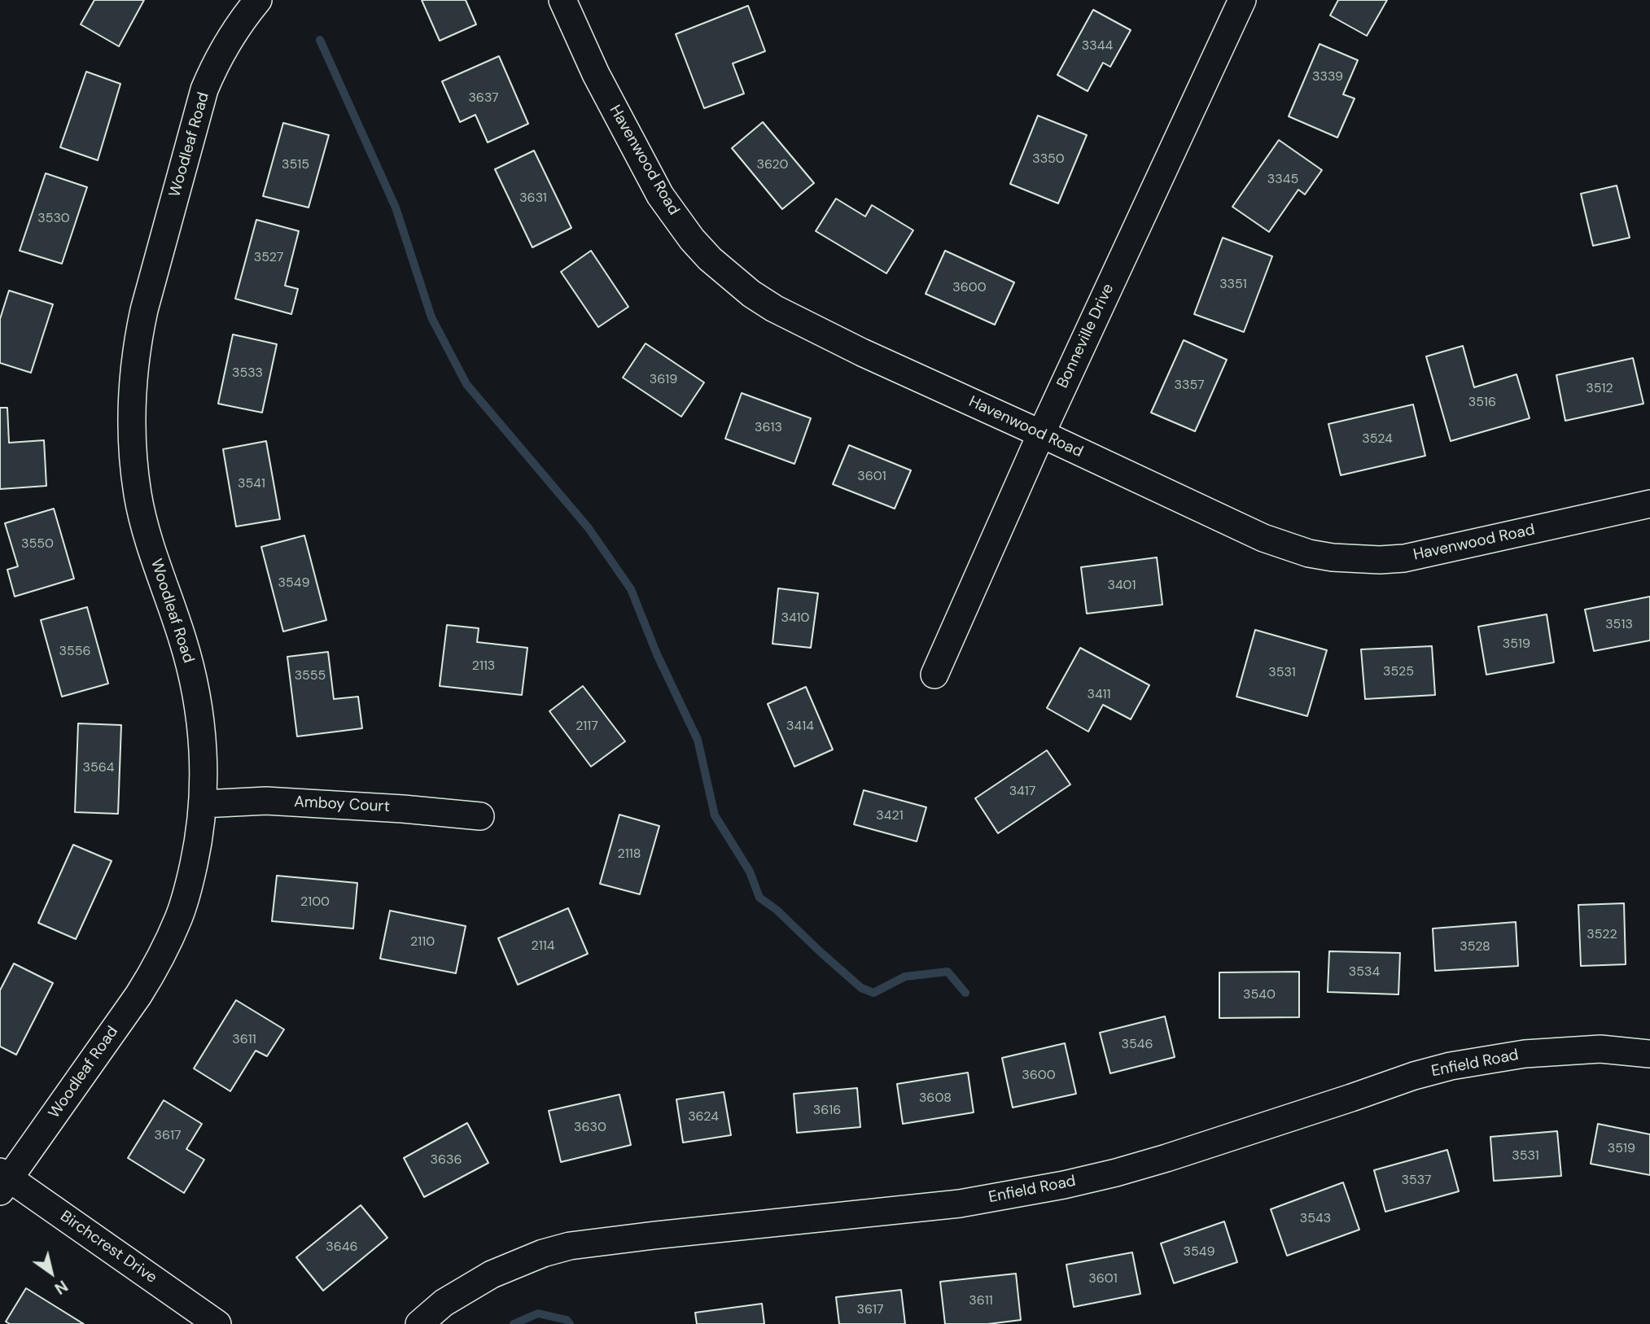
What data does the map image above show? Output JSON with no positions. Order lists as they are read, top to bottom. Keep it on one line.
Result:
{"streets":{"street":["Woodleaf Road","Havenwood Road","Bonneville Drive","Amboy Court","Enfield Road","Birchcrest Drive"]},"crossings":[["Woodleaf Road","Amboy Court"],["Woodleaf Road","Birchcrest Drive"],["Havenwood Road","Bonneville Drive"]],"house_numbers":["3344","3339","3637","3350","3515","3620","3345","3631","3530","3527","3351","3600","3533","3619","3357","3512","3516","3613","3524","3601","3541","3550","3549","3401","3410","3513","3519","3556","2113","3525","3531","3555","3411","2117","3414","3564","3417","3421","2118","2100","3522","2110","2114","3528","3534","3540","3611","3546","3600","3608","3616","3624","3630","3617","3519","3531","3636","3537","3543","3646","3549","3601","3611","3617"],"north":"bottom right"}
